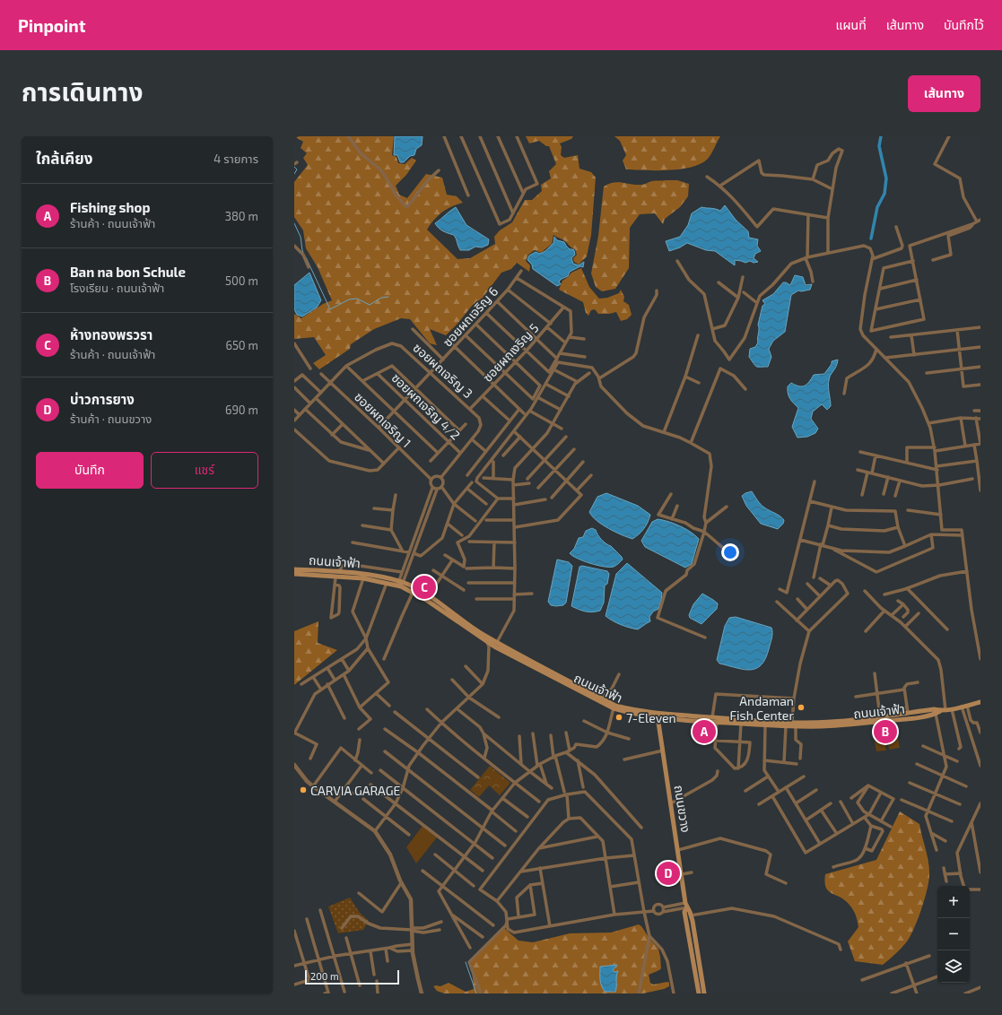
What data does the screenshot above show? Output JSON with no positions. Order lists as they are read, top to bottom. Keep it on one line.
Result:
{"streets":{"main road":["ถนนเจ้าฟ้า","ถนนขวาง"],"street":["ซอยผถเจริญ 6","ซอยผถเงริญ 5","ซอยผถเจริญ 3","ซอยผถเจริญ 4/2","ซอยผถเจริญ 1"]},"crossings":[["ซอยผถเจริญ 6","ซอยผถเจริญ 3"],["ซอยผถเจริญ 6","ซอยผถเจริญ 4/2"],["ซอยผถเจริญ 6","ซอยผถเจริญ 1"],["ซอยผถเงริญ 5","ซอยผถเจริญ 3"],["ซอยผถเจริญ 3","ซอยผถเจริญ 4/2"],["ซอยผถเจริญ 3","ซอยผถเจริญ 1"],["ถนนเจ้าฟ้า","ถนนขวาง"]],"places":["Andaman Fish Center","7-Eleven","CARVIA GARAGE"],"scale_bar":"200 m","page":{"header":"Pinpoint","nav":["แผนที่","เส้นทาง","บันทึกไว้"],"title":"การเดินทาง","buttons":["เส้นทาง",["บันทึก","แชร์"]],"heading":["ใกล้เคียง","4 รายการ"],"list":[{"mark":"A","name":"Fishing shop","note":"ร้านค้า · ถนนเจ้าฟ้า","value":"380 m"},{"mark":"B","name":"Ban na bon Schule","note":"โรงเรียน · ถนนเจ้าฟ้า","value":"500 m"},{"mark":"C","name":"ห้างทองพรวรา","note":"ร้านค้า · ถนนเจ้าฟ้า","value":"650 m"},{"mark":"D","name":"บ่าวการยาง","note":"ร้านค้า · ถนนขวาง","value":"690 m"}],"pins":["C","A","B","D"],"map_buttons":["+","−"],"scale":"200 m"}}
